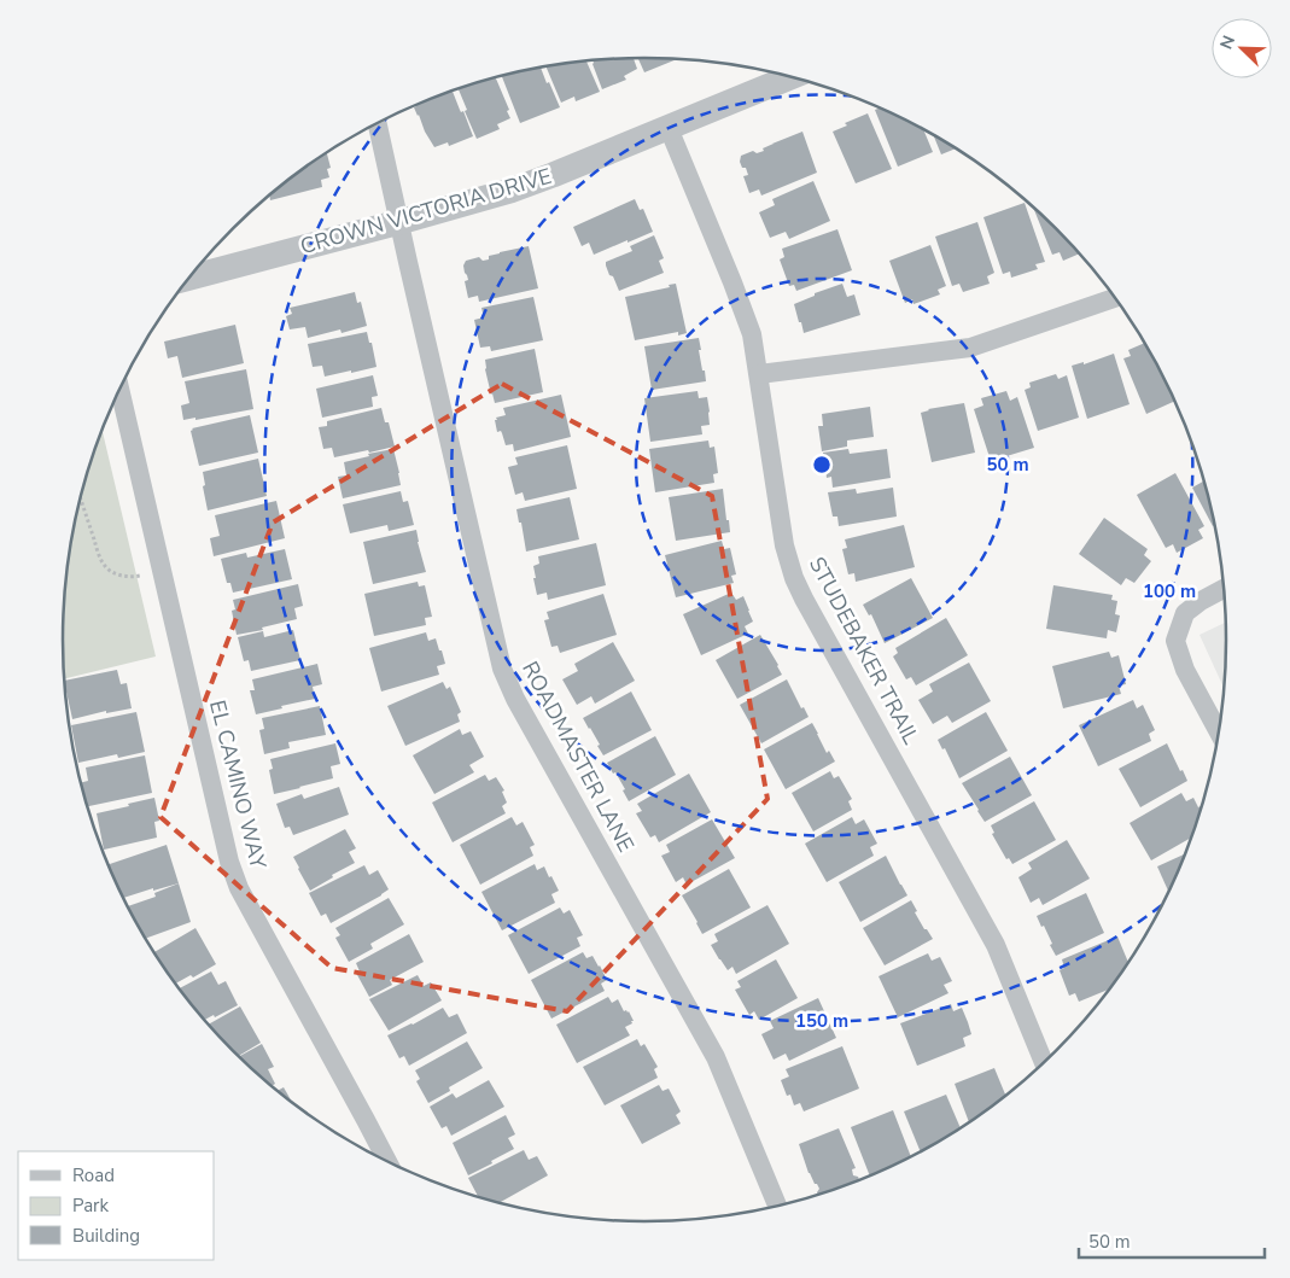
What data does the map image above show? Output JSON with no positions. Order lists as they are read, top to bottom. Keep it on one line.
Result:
{"streets":{"street":["CROWN VICTORIA DRIVE","STUDEBAKER TRAIL","ROADMASTER LANE","EL CAMINO WAY"]},"crossings":[["CROWN VICTORIA DRIVE","STUDEBAKER TRAIL"],["CROWN VICTORIA DRIVE","ROADMASTER LANE"]],"legend":["Road","Park","Building"],"scale_bar":"50 m","north":"top left","rings":["50 m","100 m","150 m"]}
